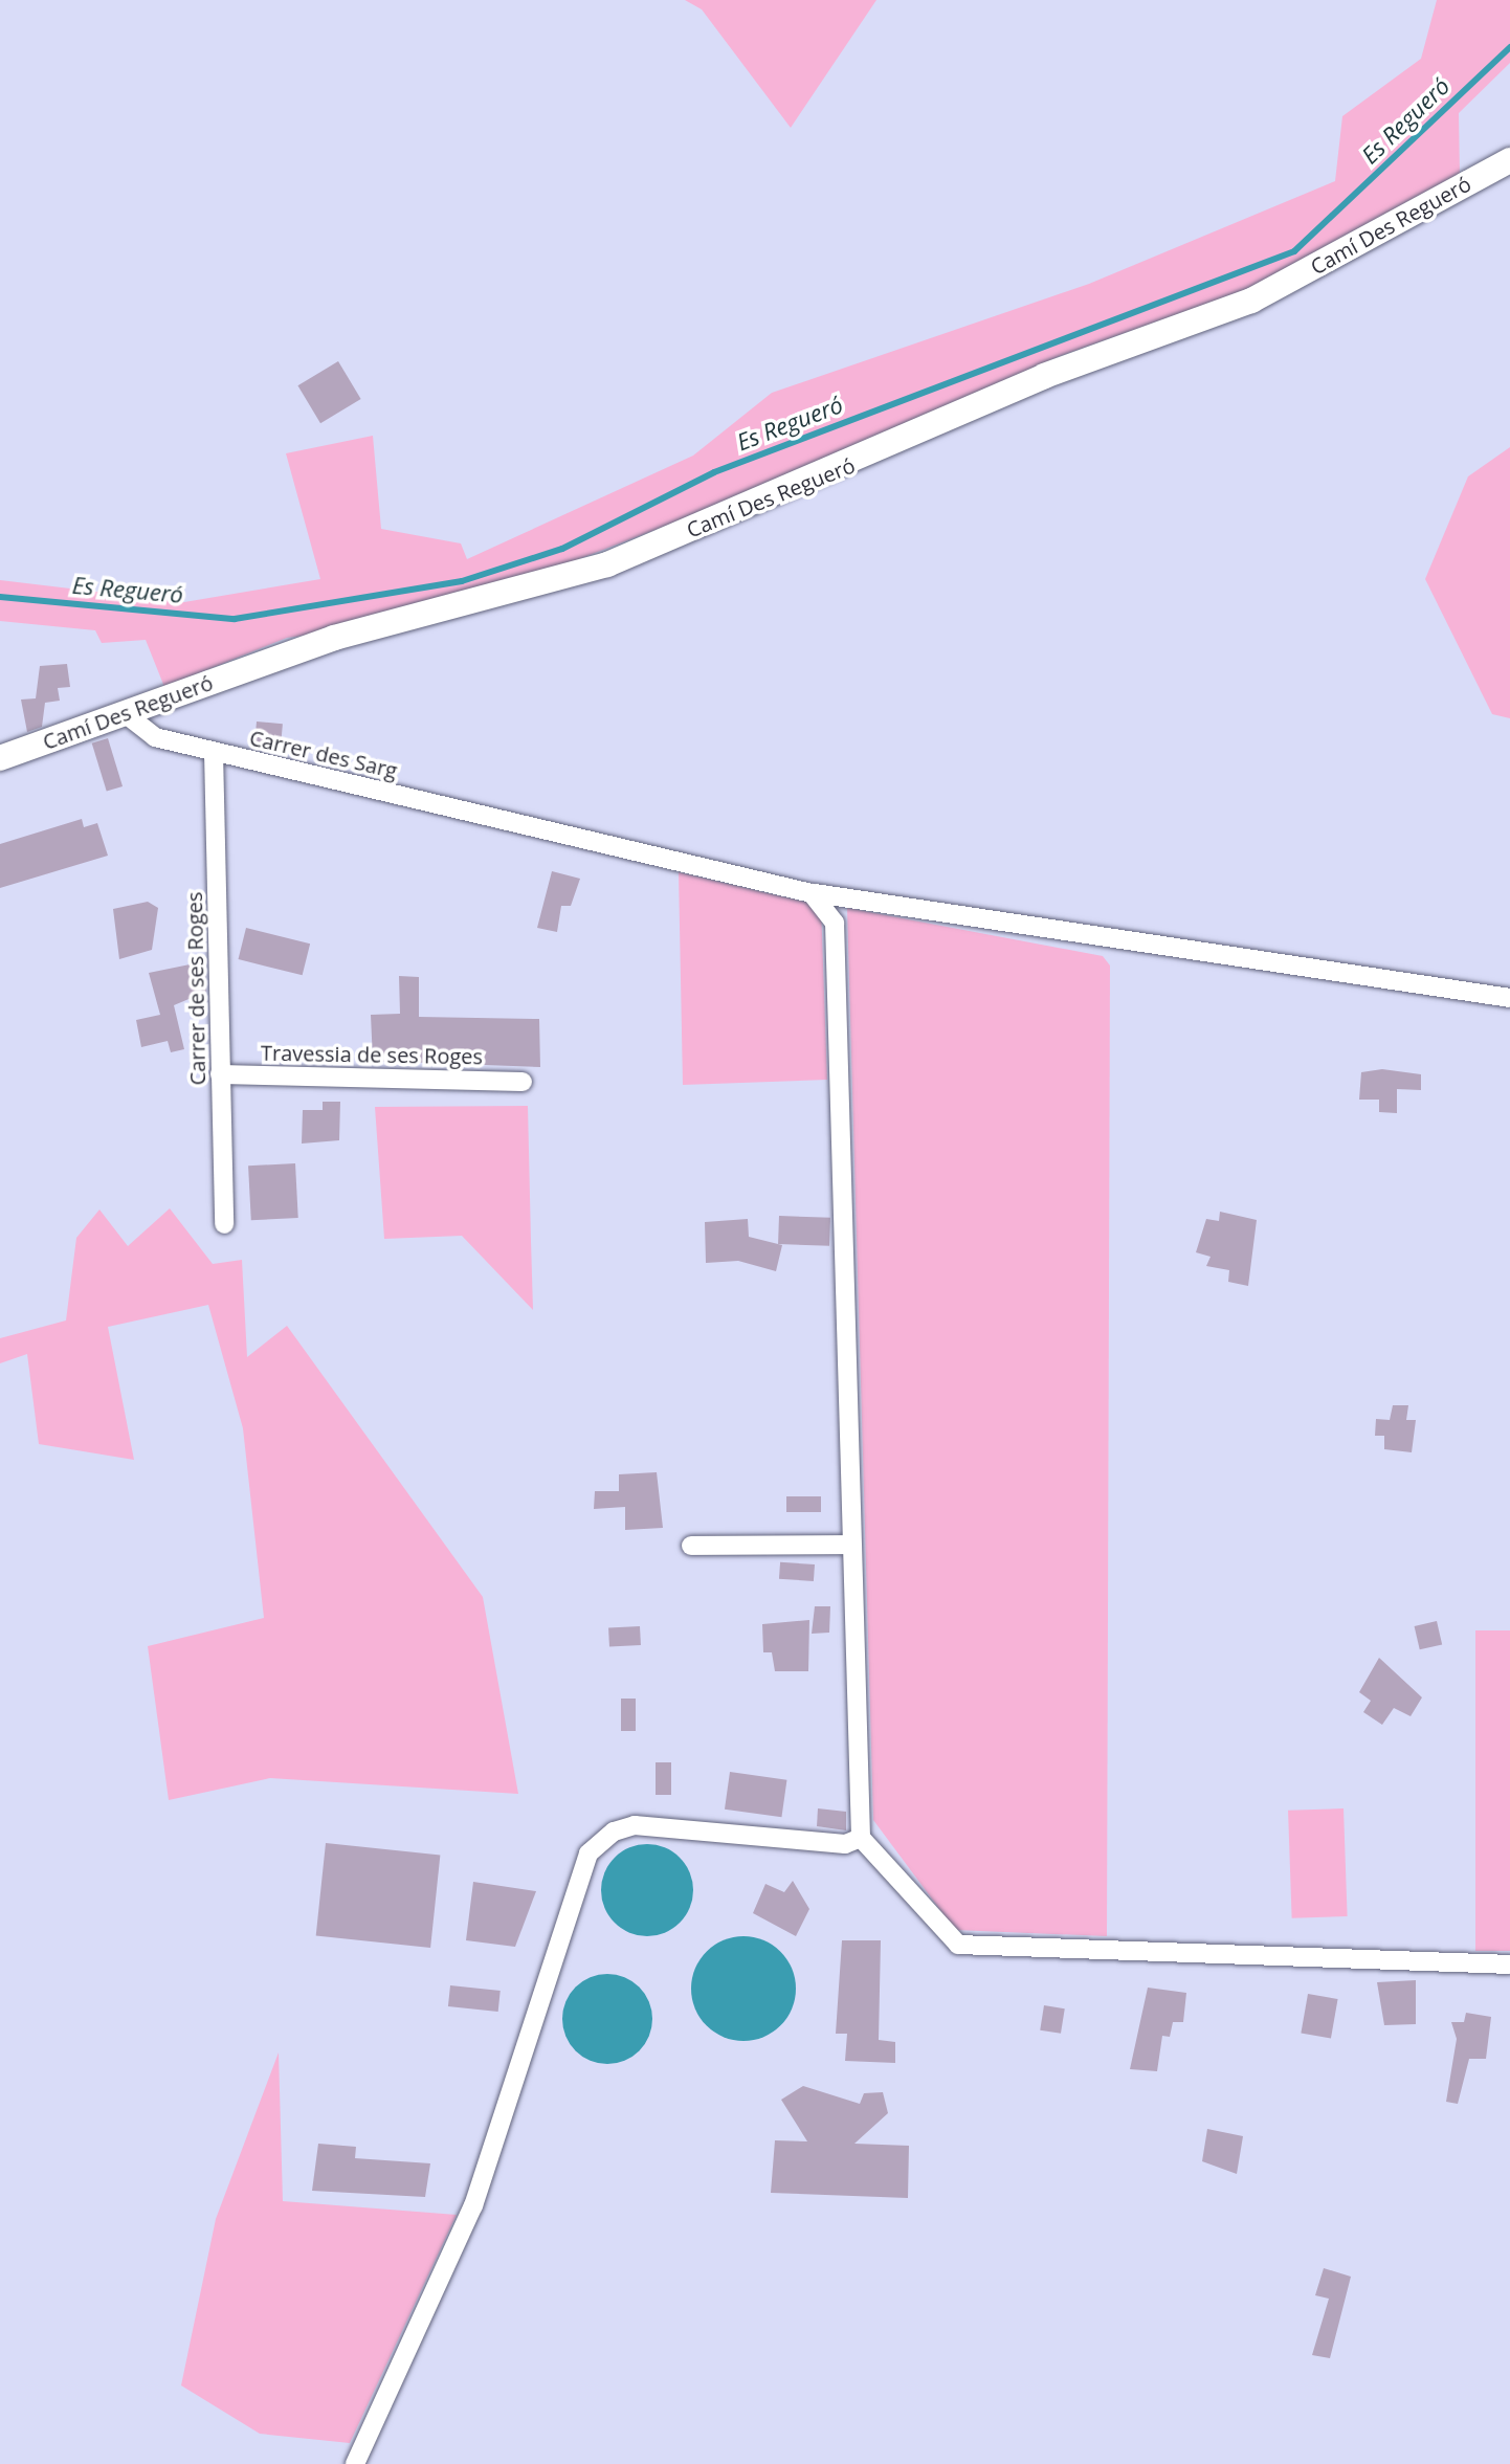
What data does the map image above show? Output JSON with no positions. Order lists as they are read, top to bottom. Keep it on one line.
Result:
{"streets":{"street":["Camí Des Regueró","Carrer des Sarg","Carrer de ses Roges","Travessia de ses Roges"]},"crossings":[["Camí Des Regueró","Carrer des Sarg"],["Carrer des Sarg","Carrer de ses Roges"],["Carrer de ses Roges","Travessia de ses Roges"]],"water":["Es Regueró"]}
